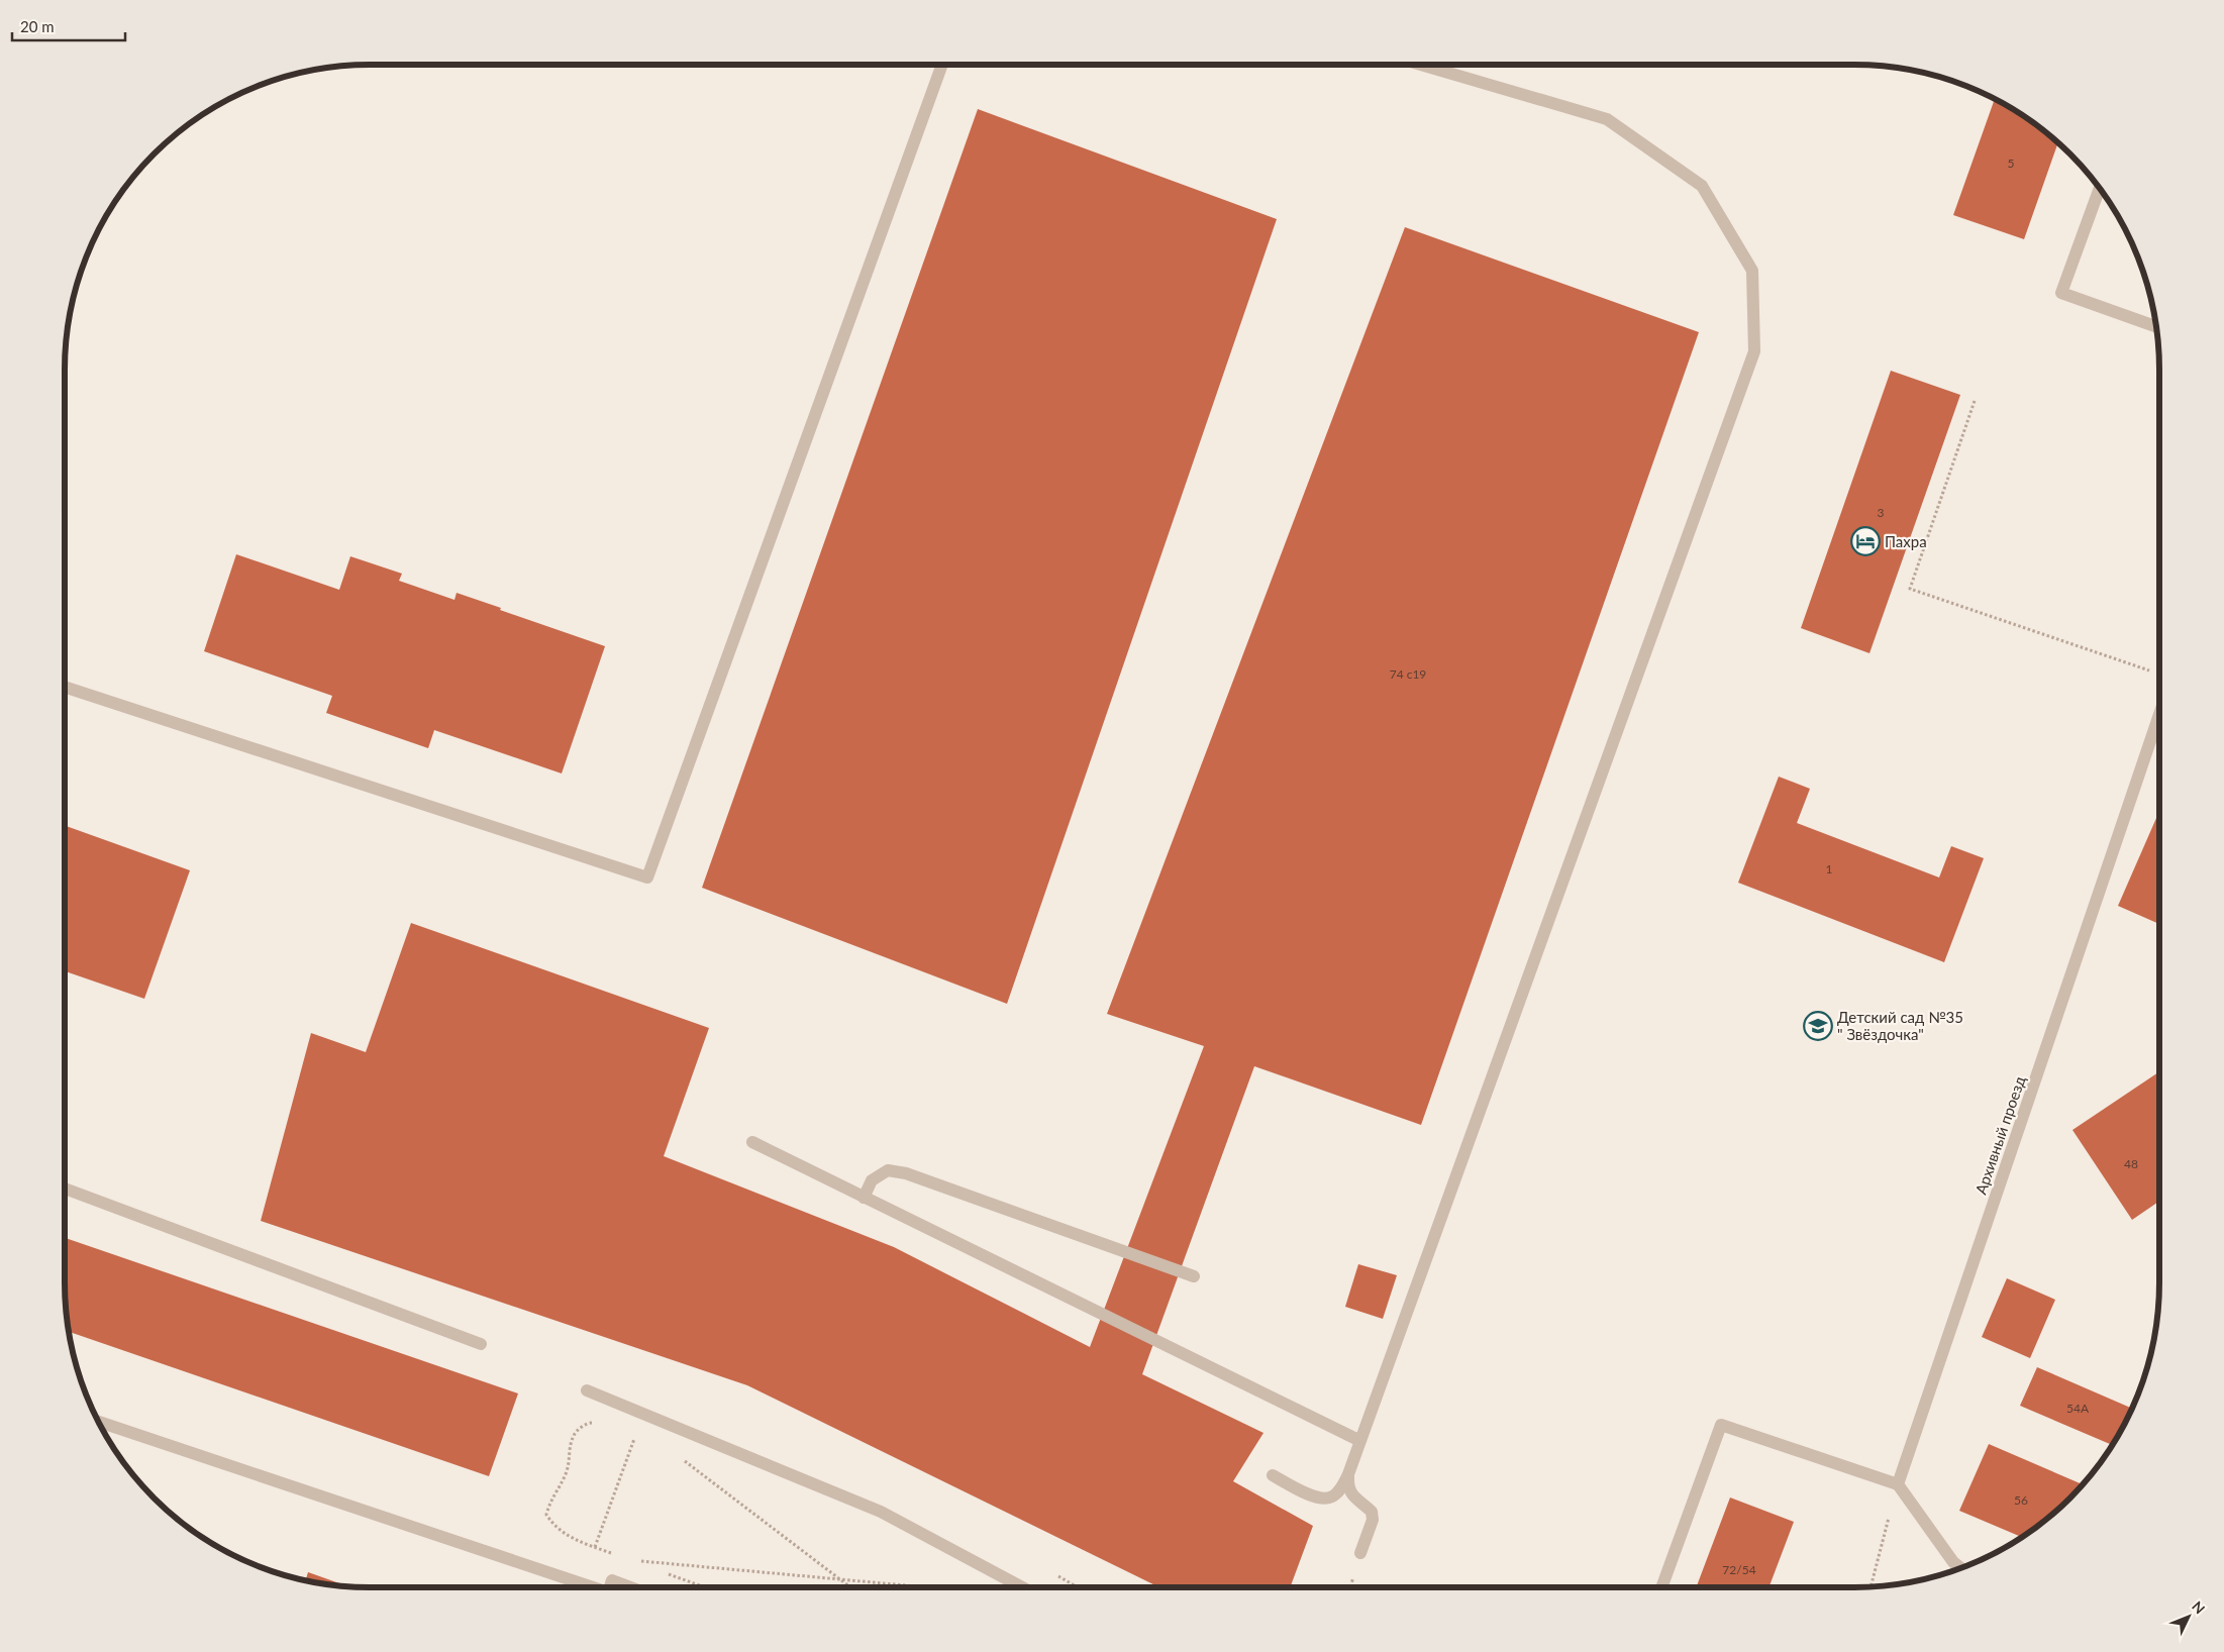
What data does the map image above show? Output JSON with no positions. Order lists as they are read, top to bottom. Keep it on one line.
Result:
{"streets":{"street":["Архивный проезд"]},"places":{"hotel":["Пахра"],"school or university":["Детский сад №35 \" Звёздочка\""]},"house_numbers":["5","3","74 с19","1","48","54А","56","72/54"],"scale_bar":"20 m","north":"top right"}
